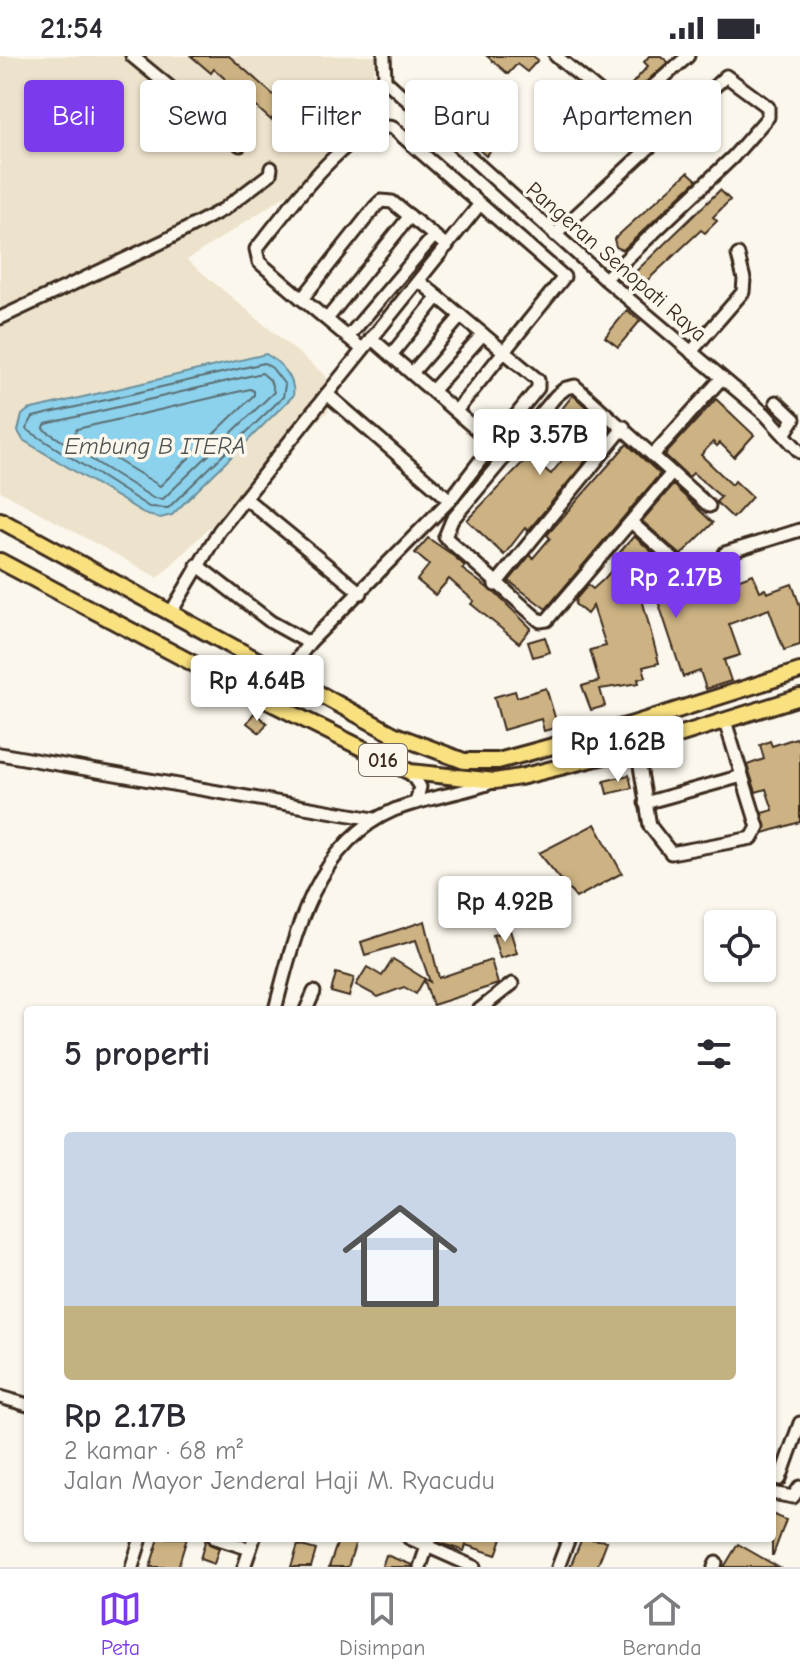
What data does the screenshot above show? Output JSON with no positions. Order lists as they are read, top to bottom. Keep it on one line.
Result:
{"streets":{"main road":["016"],"street":["Pangeran Senopati Raya"]},"water":["Embung B ITERA"],"page":{"status":"21:54","chip":["Beli","Sewa","Filter","Baru","Apartemen"],"price":["Rp 3.57B","Rp 2.17B","Rp 4.64B","Rp 1.62B","Rp 4.92B"],"heading":"5 properti","list":[{"name":"Rp 2.17B","note":"2 kamar · 68 m² · Jalan Mayor Jenderal Haji M. Ryacudu"}],"tabs":["Peta","Disimpan","Beranda"]}}
